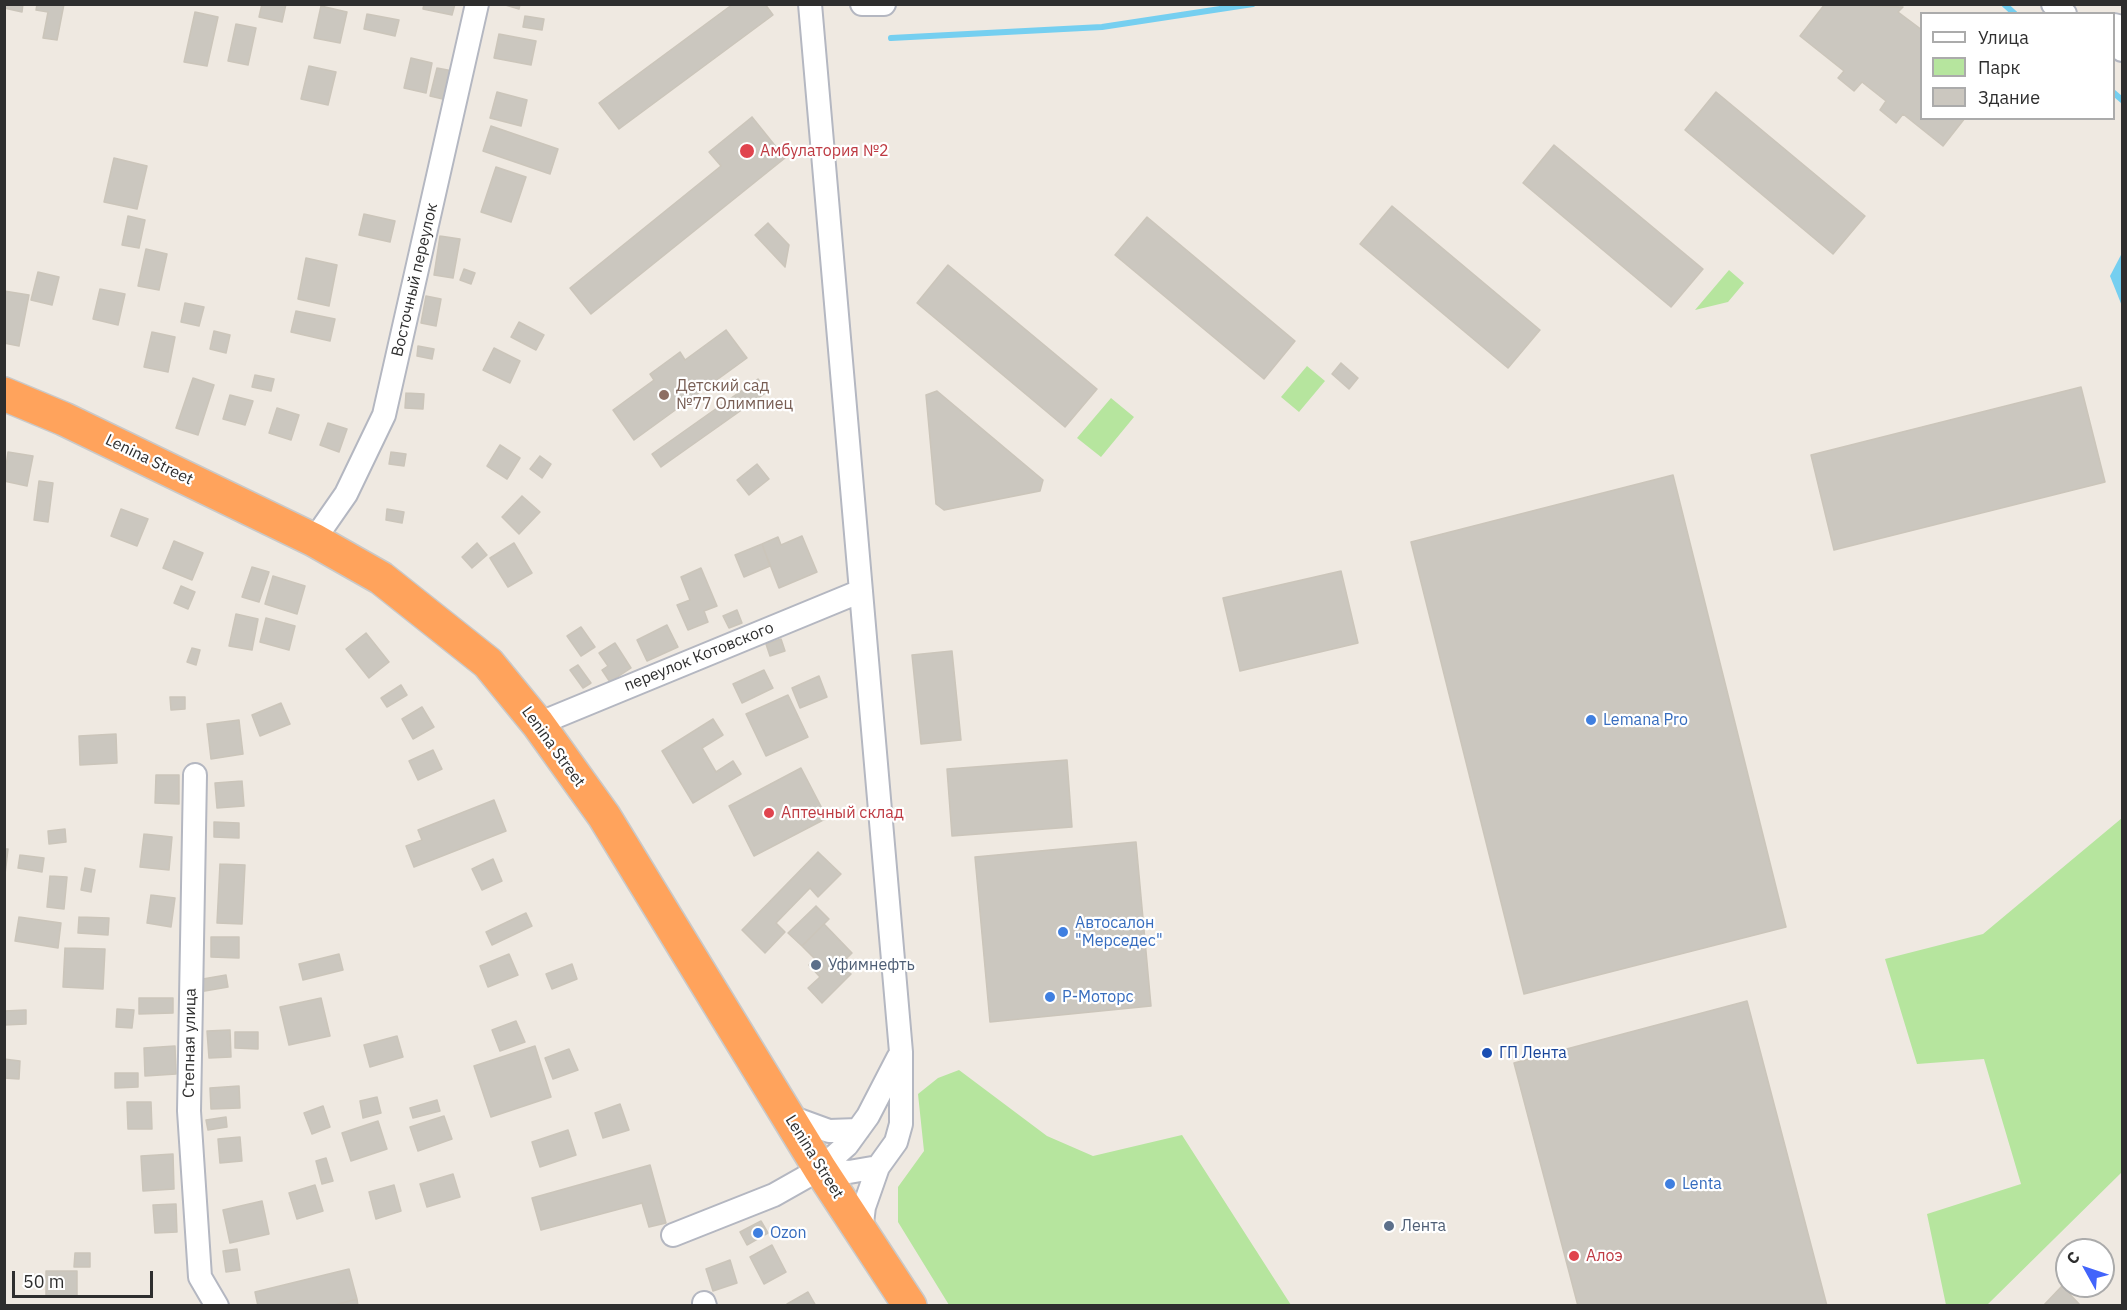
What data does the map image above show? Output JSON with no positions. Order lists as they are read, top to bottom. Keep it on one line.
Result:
{"streets":{"highway":["Lenina Street"],"street":["Восточный переулок","переулок Котовского","Степная улица"]},"crossings":[["Восточный переулок","Lenina Street"],["Lenina Street","переулок Котовского"]],"places":["Амбулатория №2","Детский сад №77 Олимпиец","Lemana Pro","Аптечный склад","Автосалон \"Мерседес\"","Уфимнефть","Р-Моторс","ГП Лента","Lenta","Лента","Ozon","Алоэ"],"legend":["Улица","Парк","Здание"],"scale_bar":"50 m","north":"top left"}
